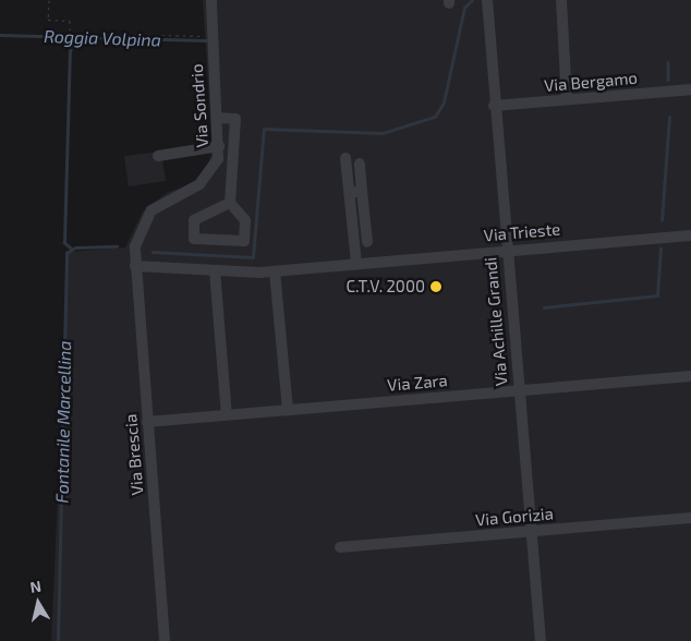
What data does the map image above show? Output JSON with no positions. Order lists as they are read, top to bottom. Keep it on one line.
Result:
{"streets":{"street":["Via Bergamo","Via Sondrio","Via Trieste","Via Achille Grandi","Via Zara","Via Brescia","Via Gorizia"]},"crossings":[["Via Bergamo","Via Achille Grandi"],["Via Sondrio","Via Trieste"],["Via Sondrio","Via Brescia"],["Via Trieste","Via Achille Grandi"],["Via Trieste","Via Brescia"],["Via Achille Grandi","Via Zara"],["Via Achille Grandi","Via Gorizia"],["Via Zara","Via Brescia"]],"water":["Roggia Volpina","Fontanile Marcellina"],"places":["C.T.V. 2000"],"north":"top"}
